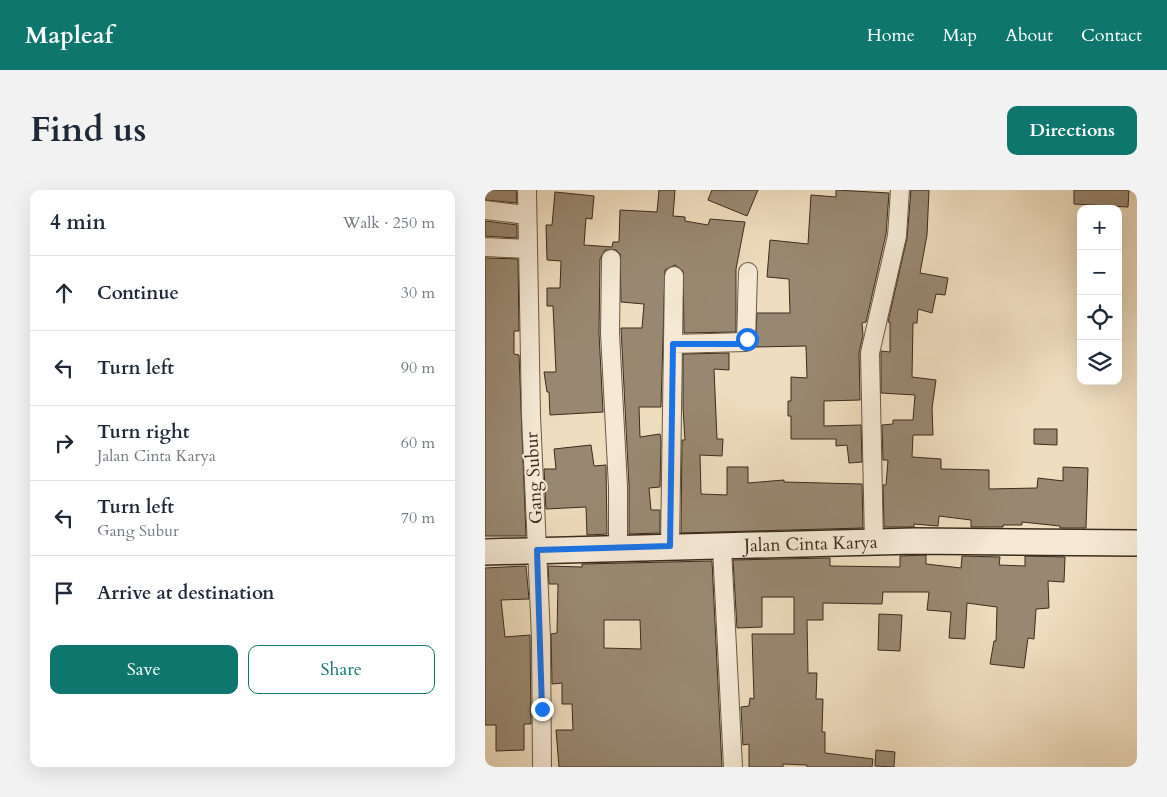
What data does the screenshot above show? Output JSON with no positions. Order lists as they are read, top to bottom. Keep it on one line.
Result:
{"streets":{"street":["Gang Subur","Jalan Cinta Karya"]},"crossings":[["Gang Subur","Jalan Cinta Karya"]],"page":{"header":"Mapleaf","nav":["Home","Map","About","Contact"],"title":"Find us","buttons":["Directions",["Save","Share"]],"heading":["4 min","Walk · 250 m"],"map_buttons":["+","−"],"list":[["Continue","30 m"],["Turn left","90 m"],["Turn right","Jalan Cinta Karya","60 m"],["Turn left","Gang Subur","70 m"],"Arrive at destination"]}}
